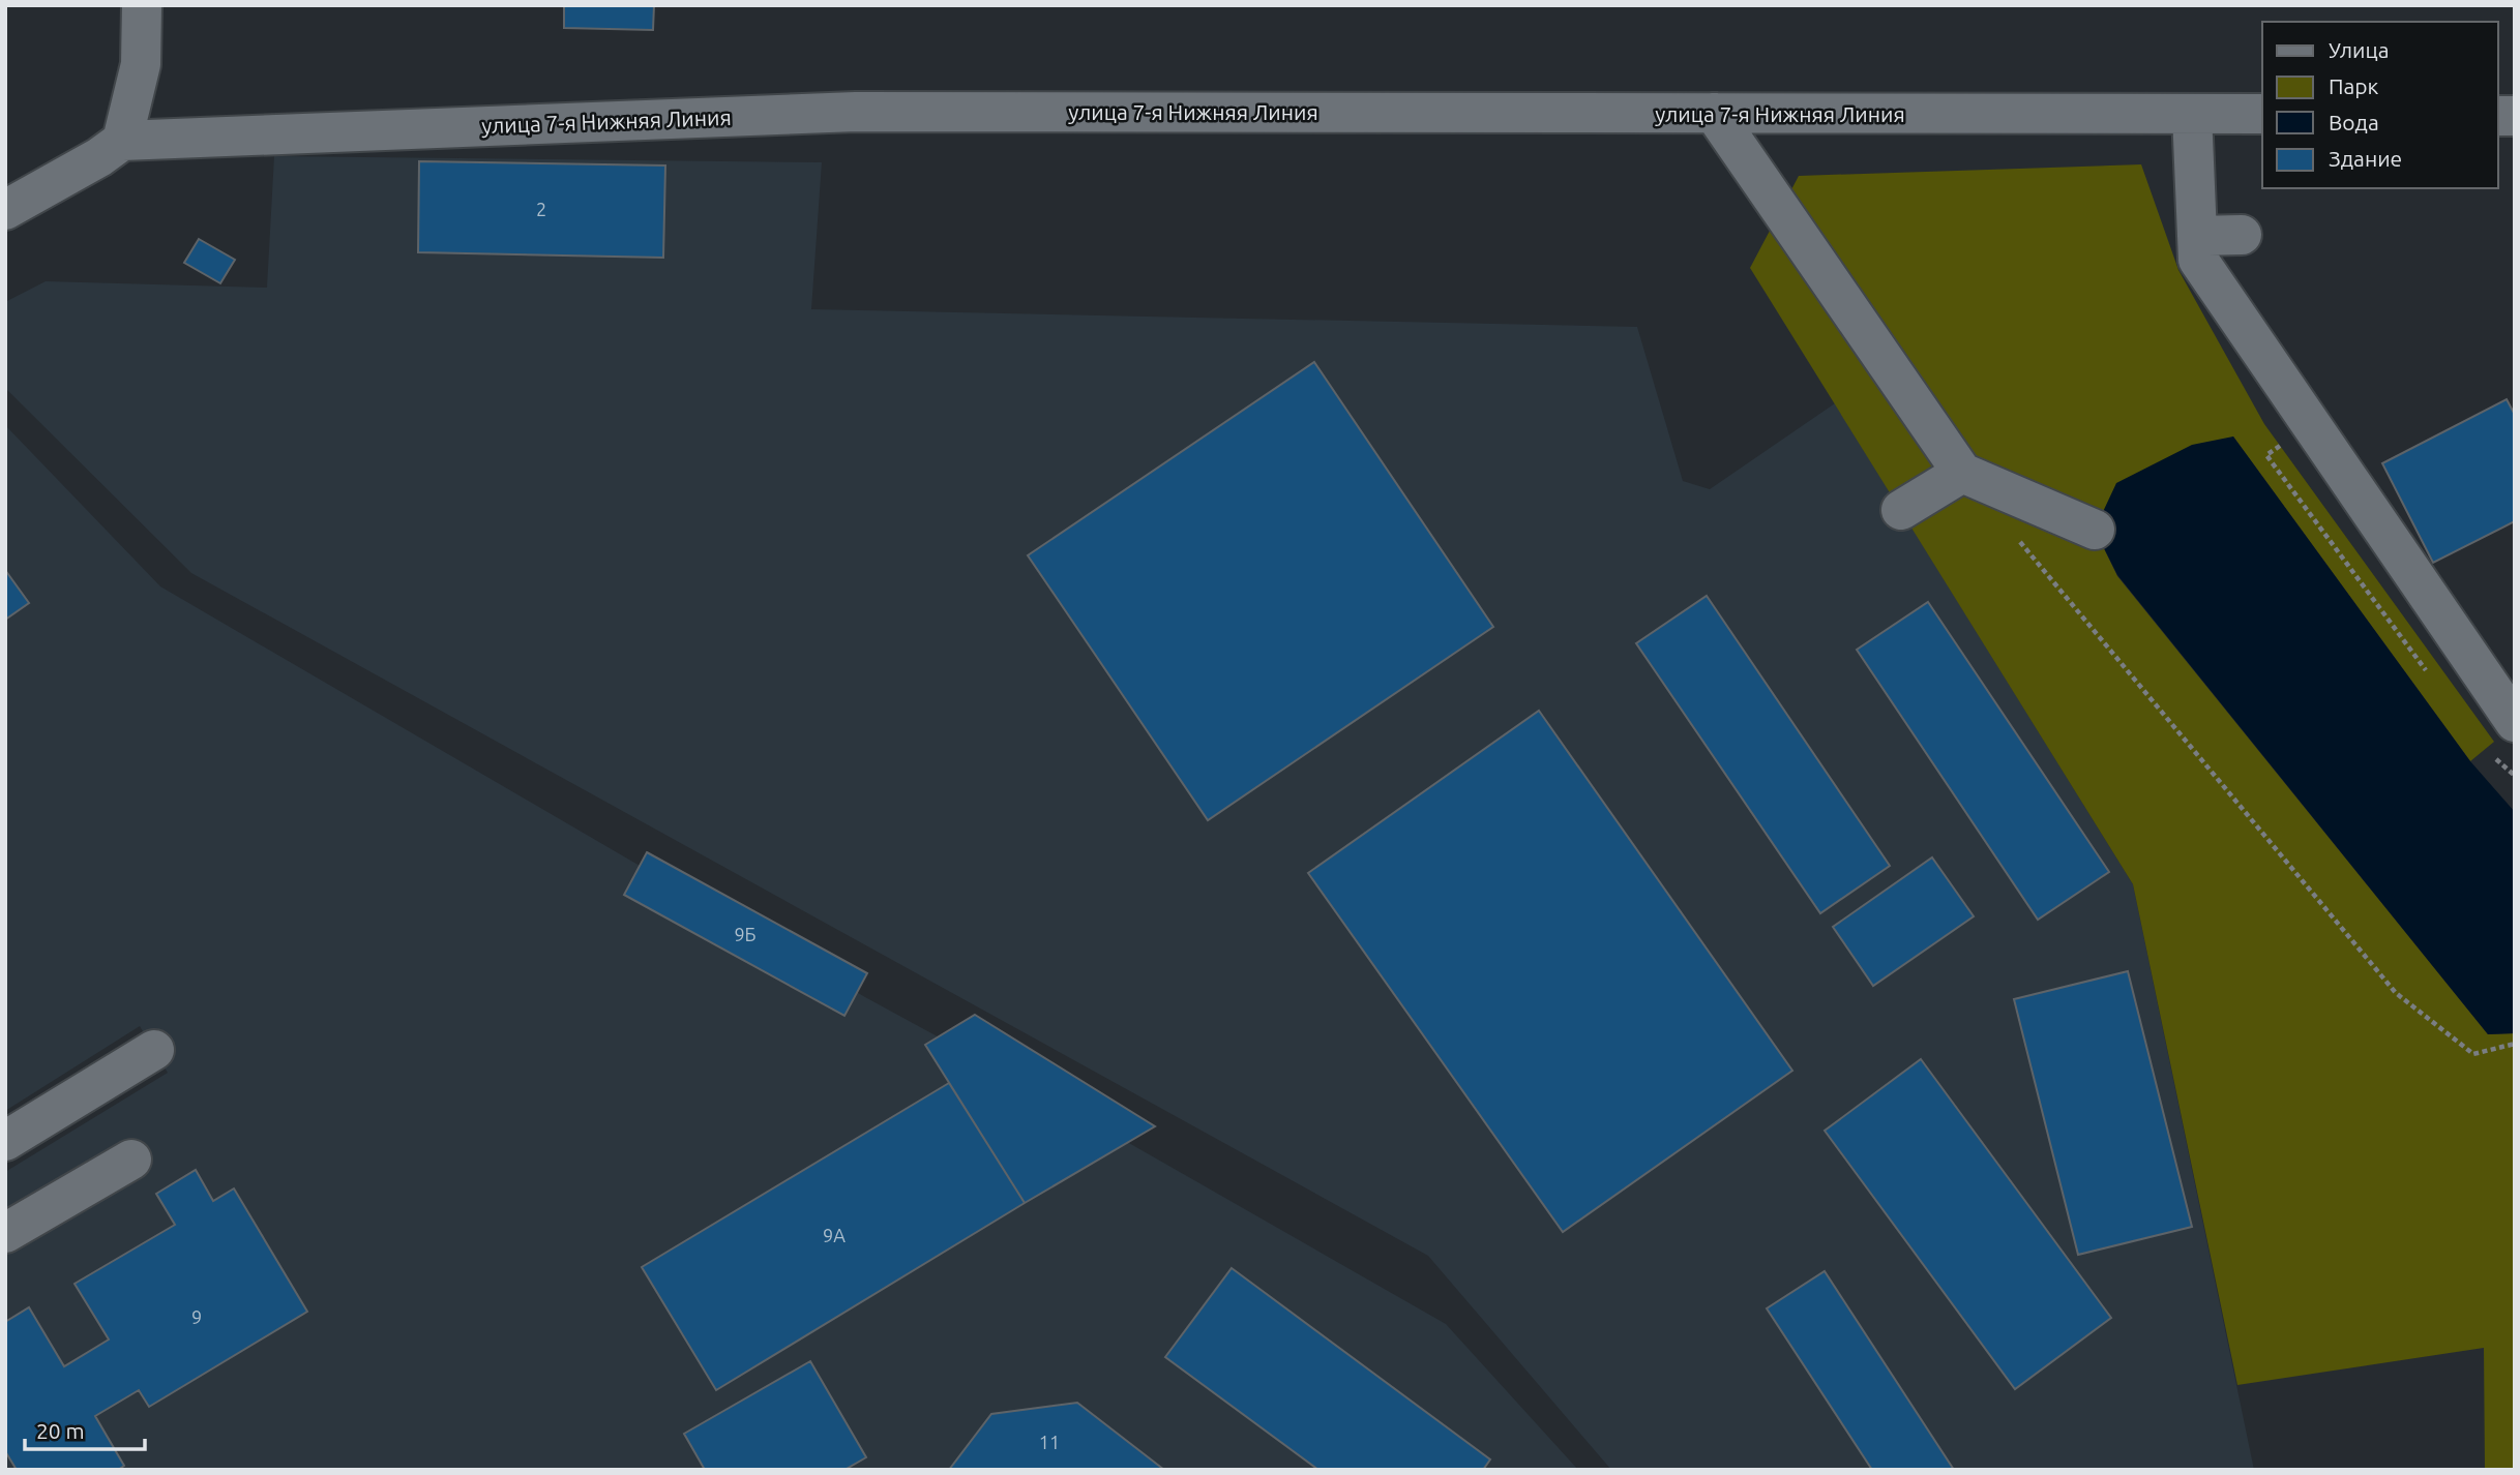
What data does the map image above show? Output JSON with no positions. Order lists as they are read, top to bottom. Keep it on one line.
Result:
{"streets":{"street":["улица 7-я Нижняя Линия"]},"house_numbers":["2","9Б","9А","9","11"],"legend":["Улица","Парк","Вода","Здание"],"scale_bar":"20 m"}
